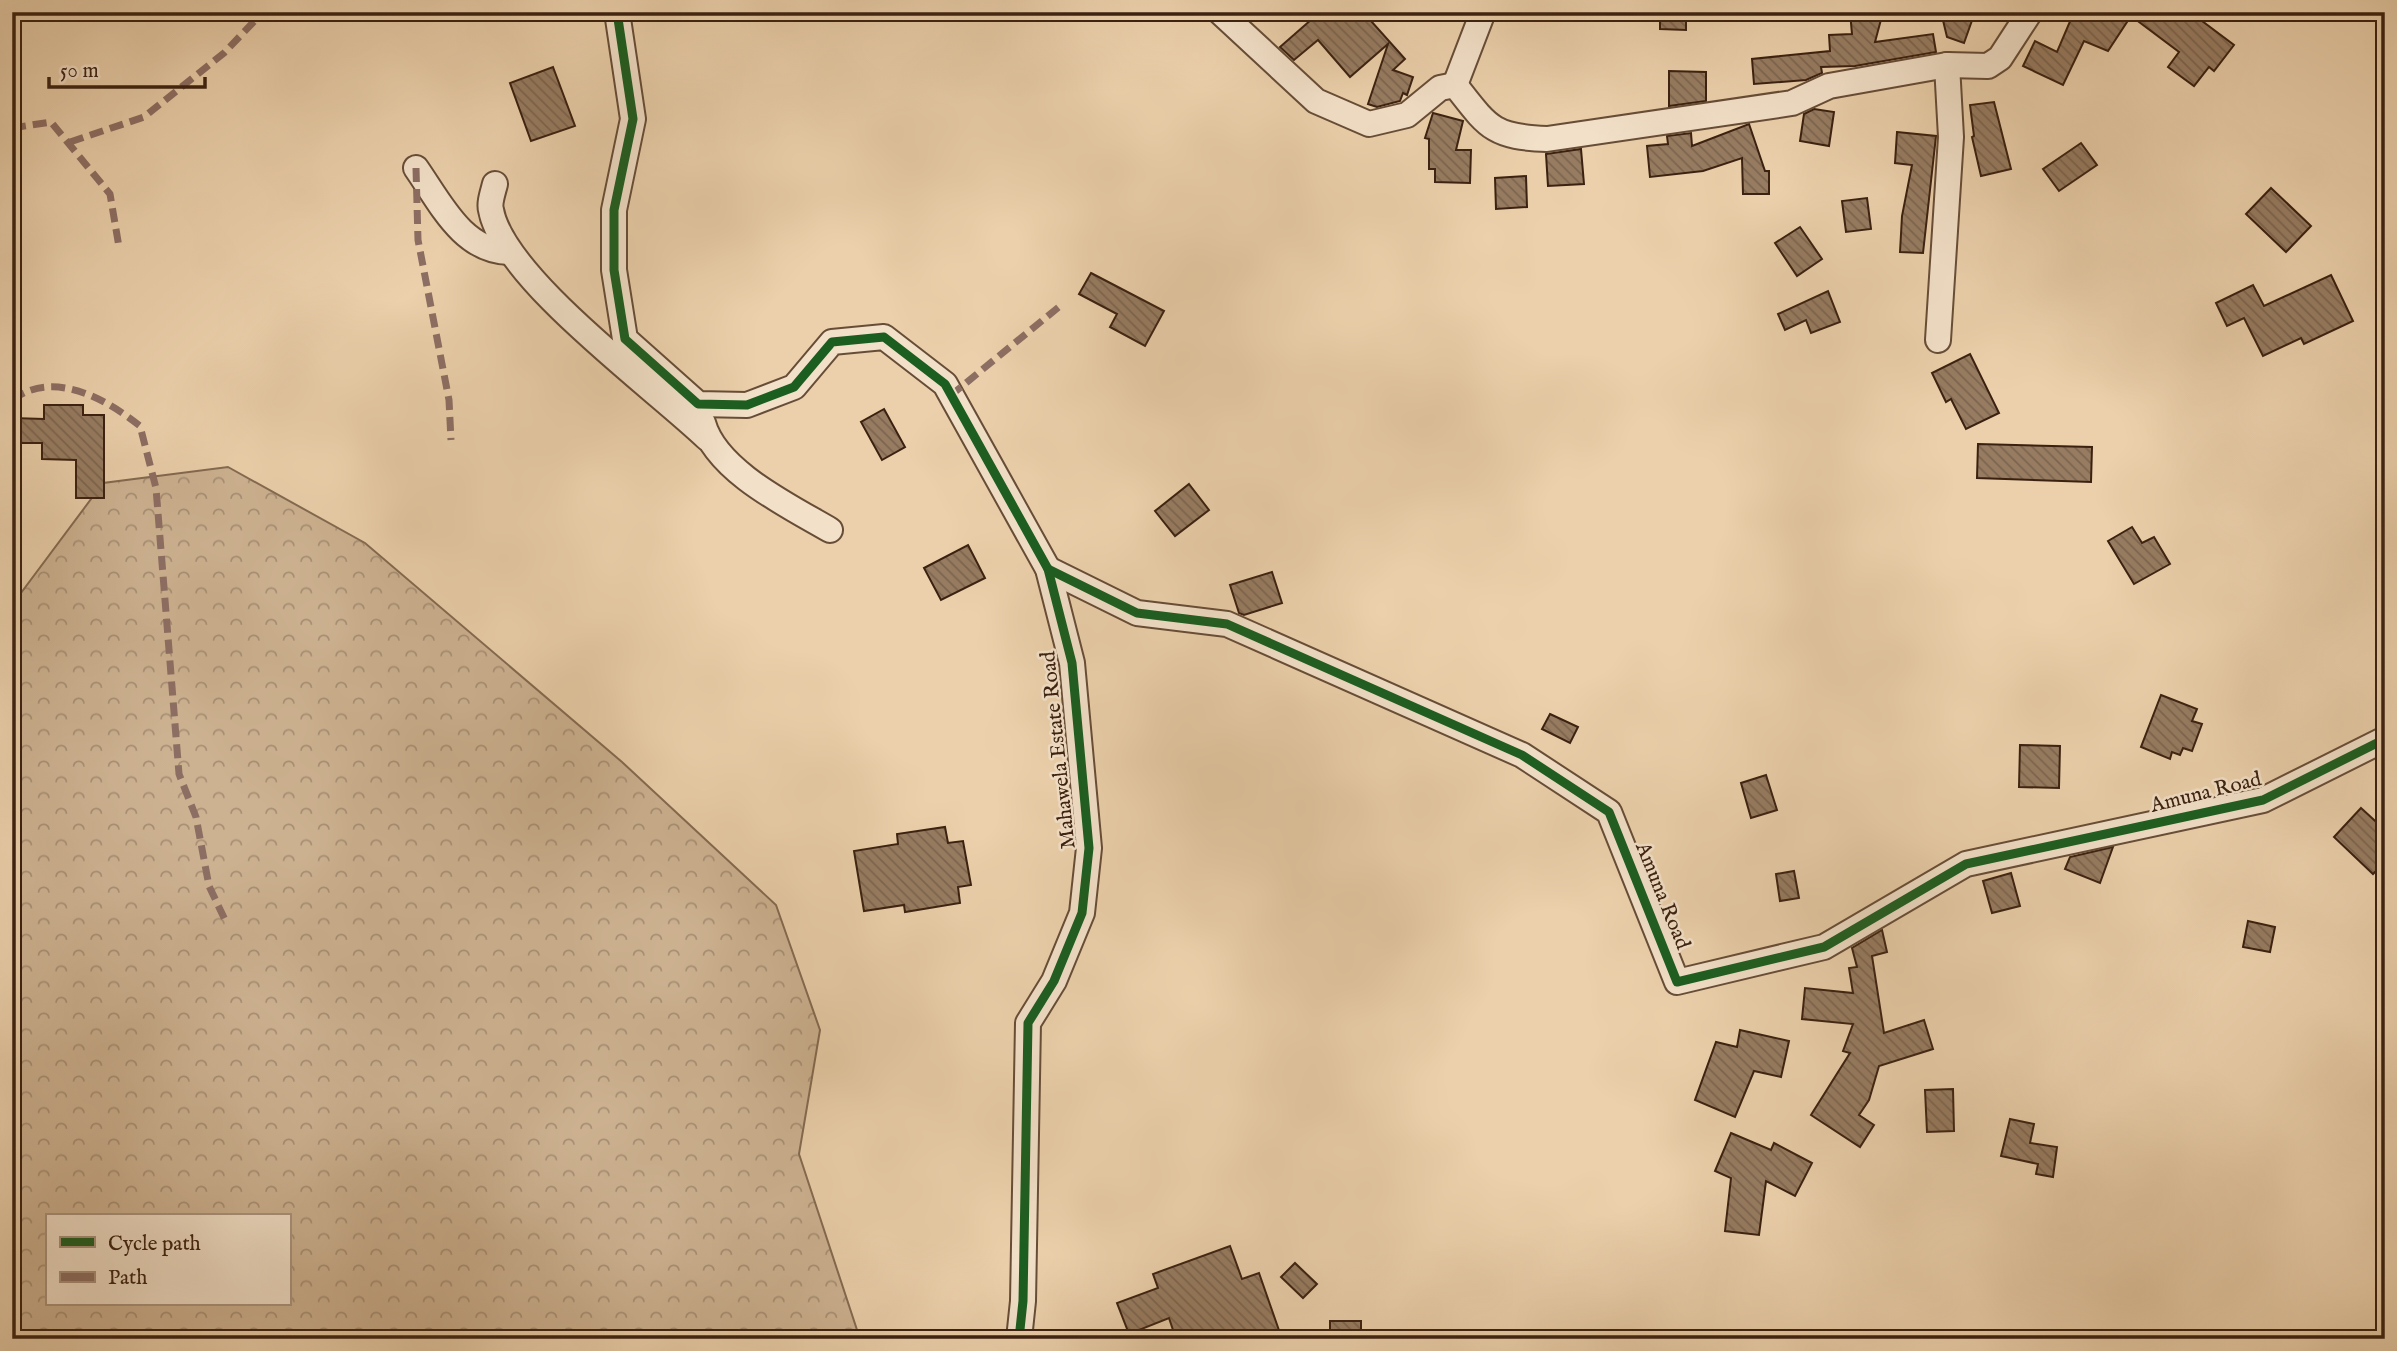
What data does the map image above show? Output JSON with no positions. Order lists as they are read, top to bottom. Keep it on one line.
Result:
{"streets":{"street":["Mahawela Estate Road","Amuna Road"]},"crossings":[["Mahawela Estate Road","Amuna Road"]],"legend":["Cycle path","Path"],"scale_bar":"50 m"}
